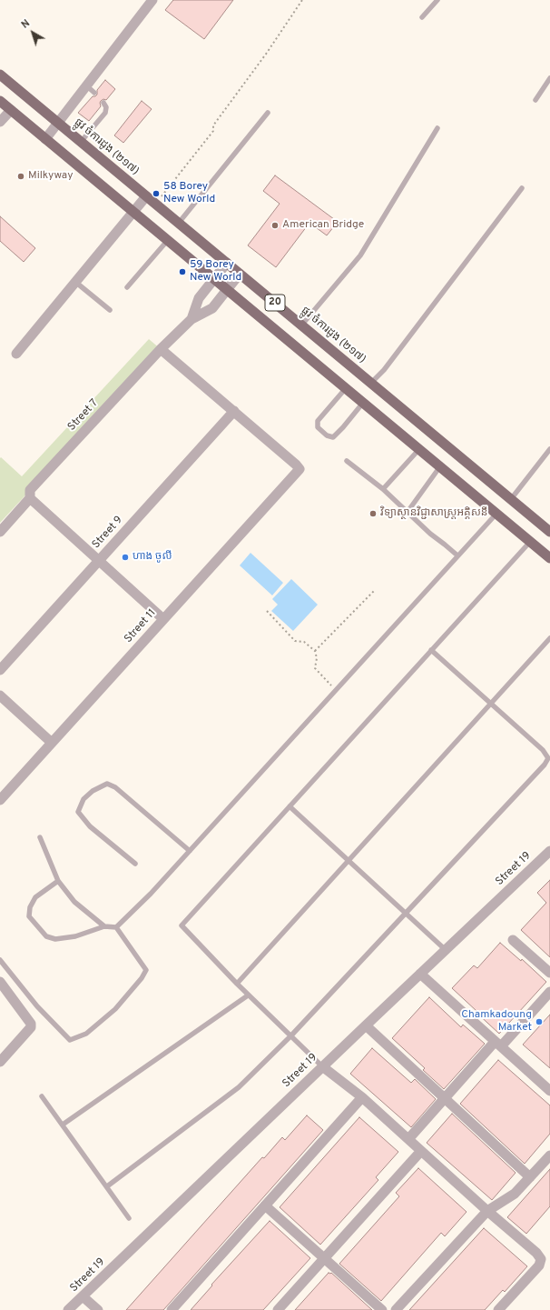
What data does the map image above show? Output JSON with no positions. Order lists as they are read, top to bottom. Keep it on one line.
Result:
{"streets":{"main road":["ផ្លូវ ចំការដូង (២១៧)","20"],"street":["Street 7","Street 9","Street 11","Street 19"]},"crossings":[["ផ្លូវ ចំការដូង (២១៧)","Street 7"],["20","Street 7"],["Street 9","Street 11"]],"places":["Milkyway","58 Borey New World","American Bridge","59 Borey New World","វិទ្យាស្ថានវិជ្ជាសាស្រ្តអគ្គិសនី","ហាង ចូលី","Chamkadoung Market"],"north":"top left"}
